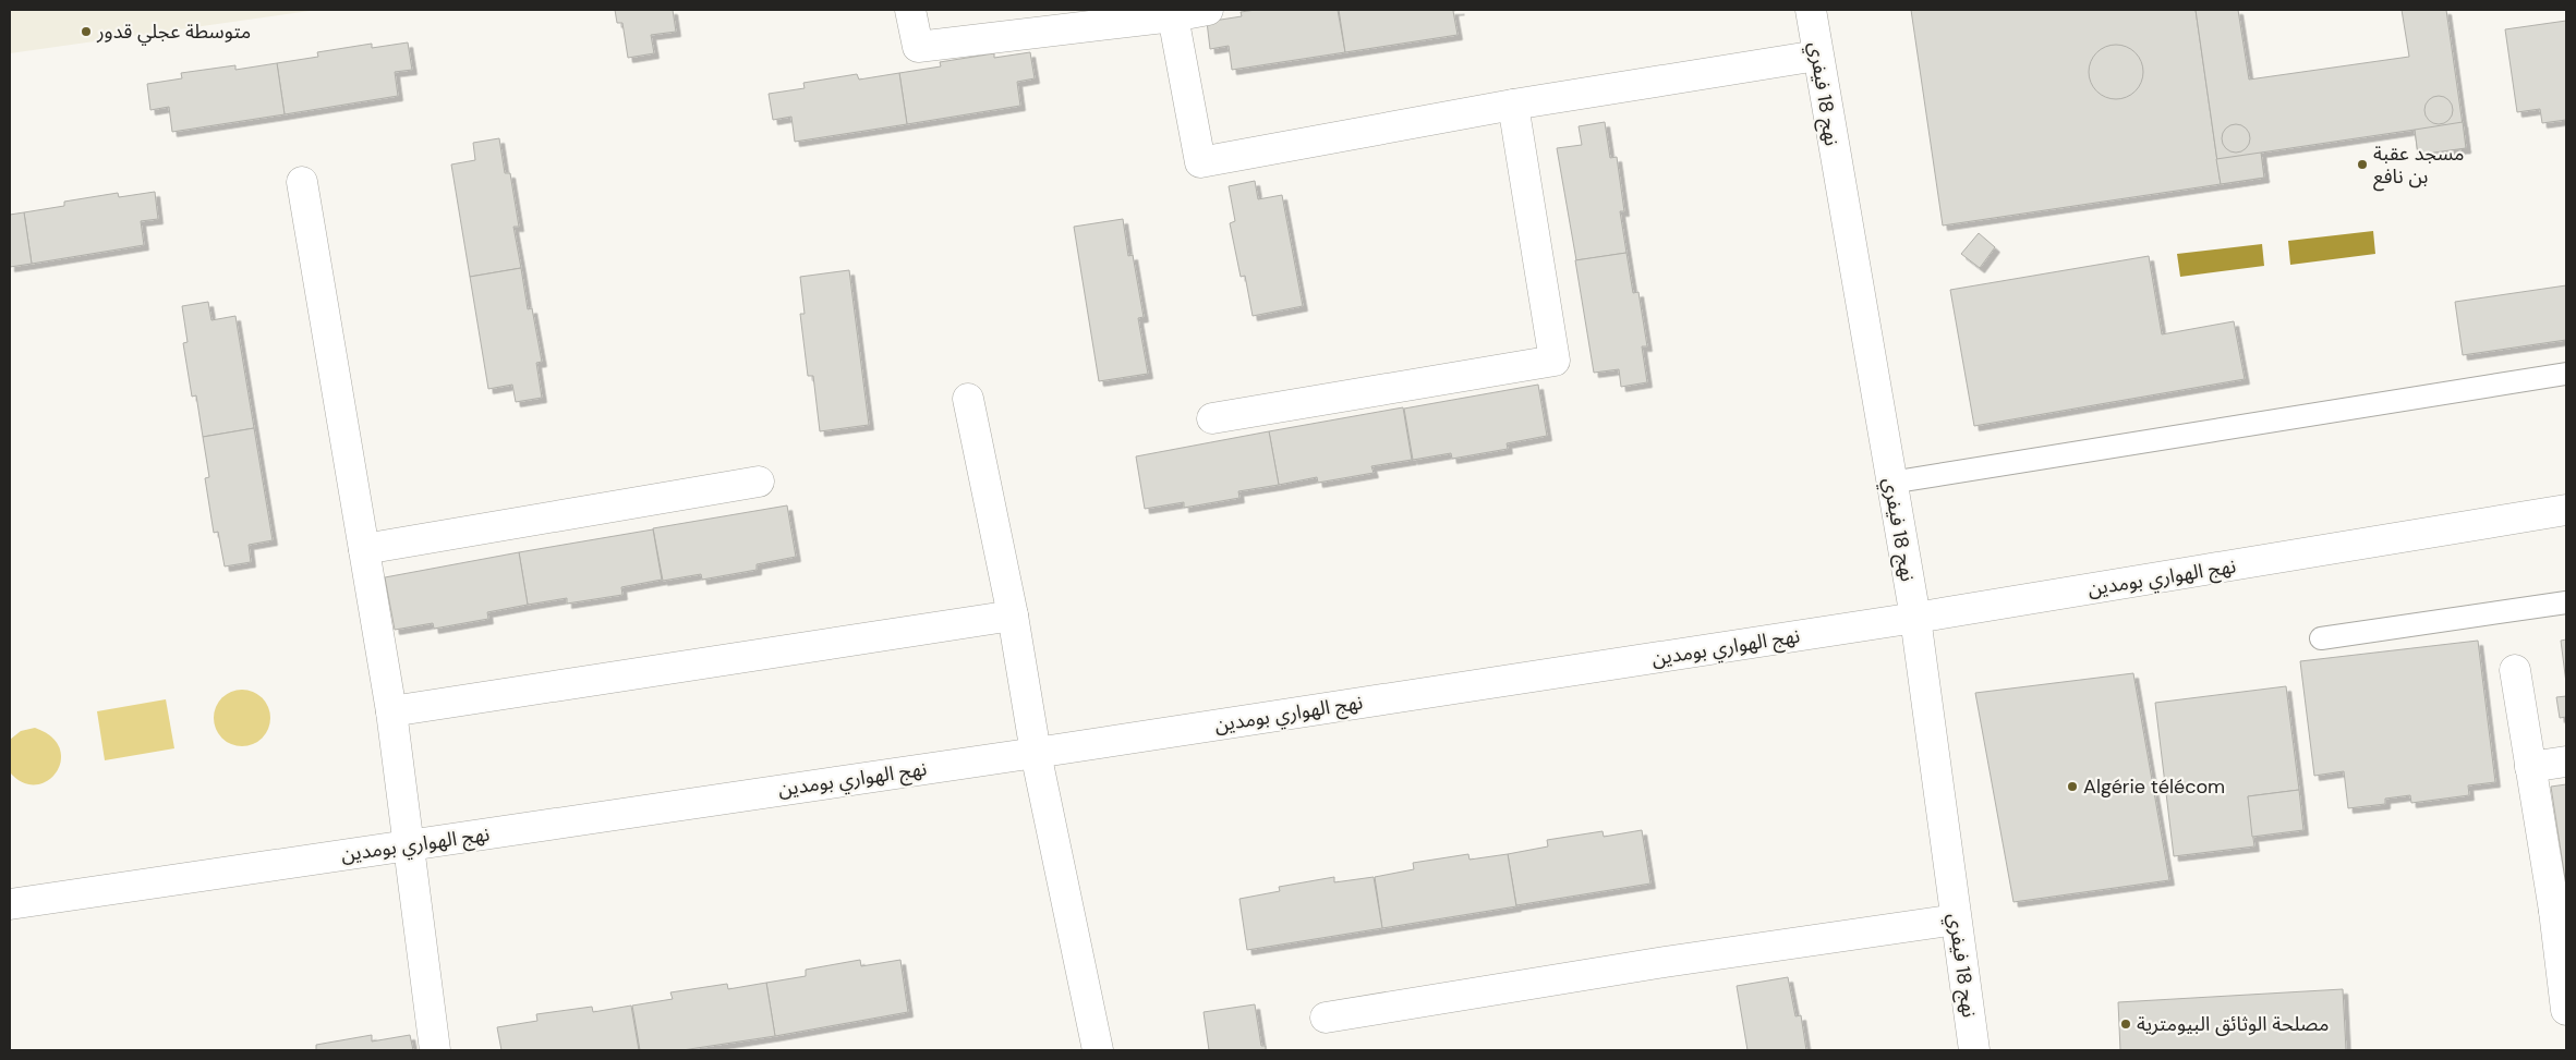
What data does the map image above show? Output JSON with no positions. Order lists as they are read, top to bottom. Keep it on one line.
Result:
{"streets":{"street":["نهج 18 فيفري","نهج الهواري بومدين"]},"crossings":[["نهج 18 فيفري","نهج الهواري بومدين"]],"places":["متوسطة عجلي قدور","مسجد عقبة بن نافع","Algérie télécom","مصلحة الوثائق البيومترية"]}
